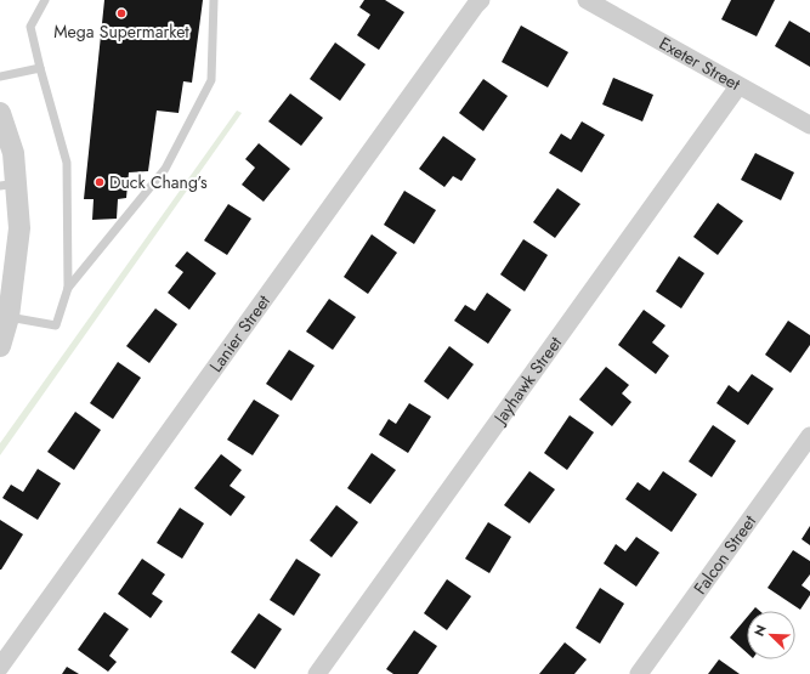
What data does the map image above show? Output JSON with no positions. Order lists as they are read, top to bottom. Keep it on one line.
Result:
{"streets":{"street":["Exeter Street","Lanier Street","Jayhawk Street","Falcon Street"]},"crossings":[["Exeter Street","Jayhawk Street"]],"places":["Mega Supermarket","Duck Chang’s"],"north":"top left"}
